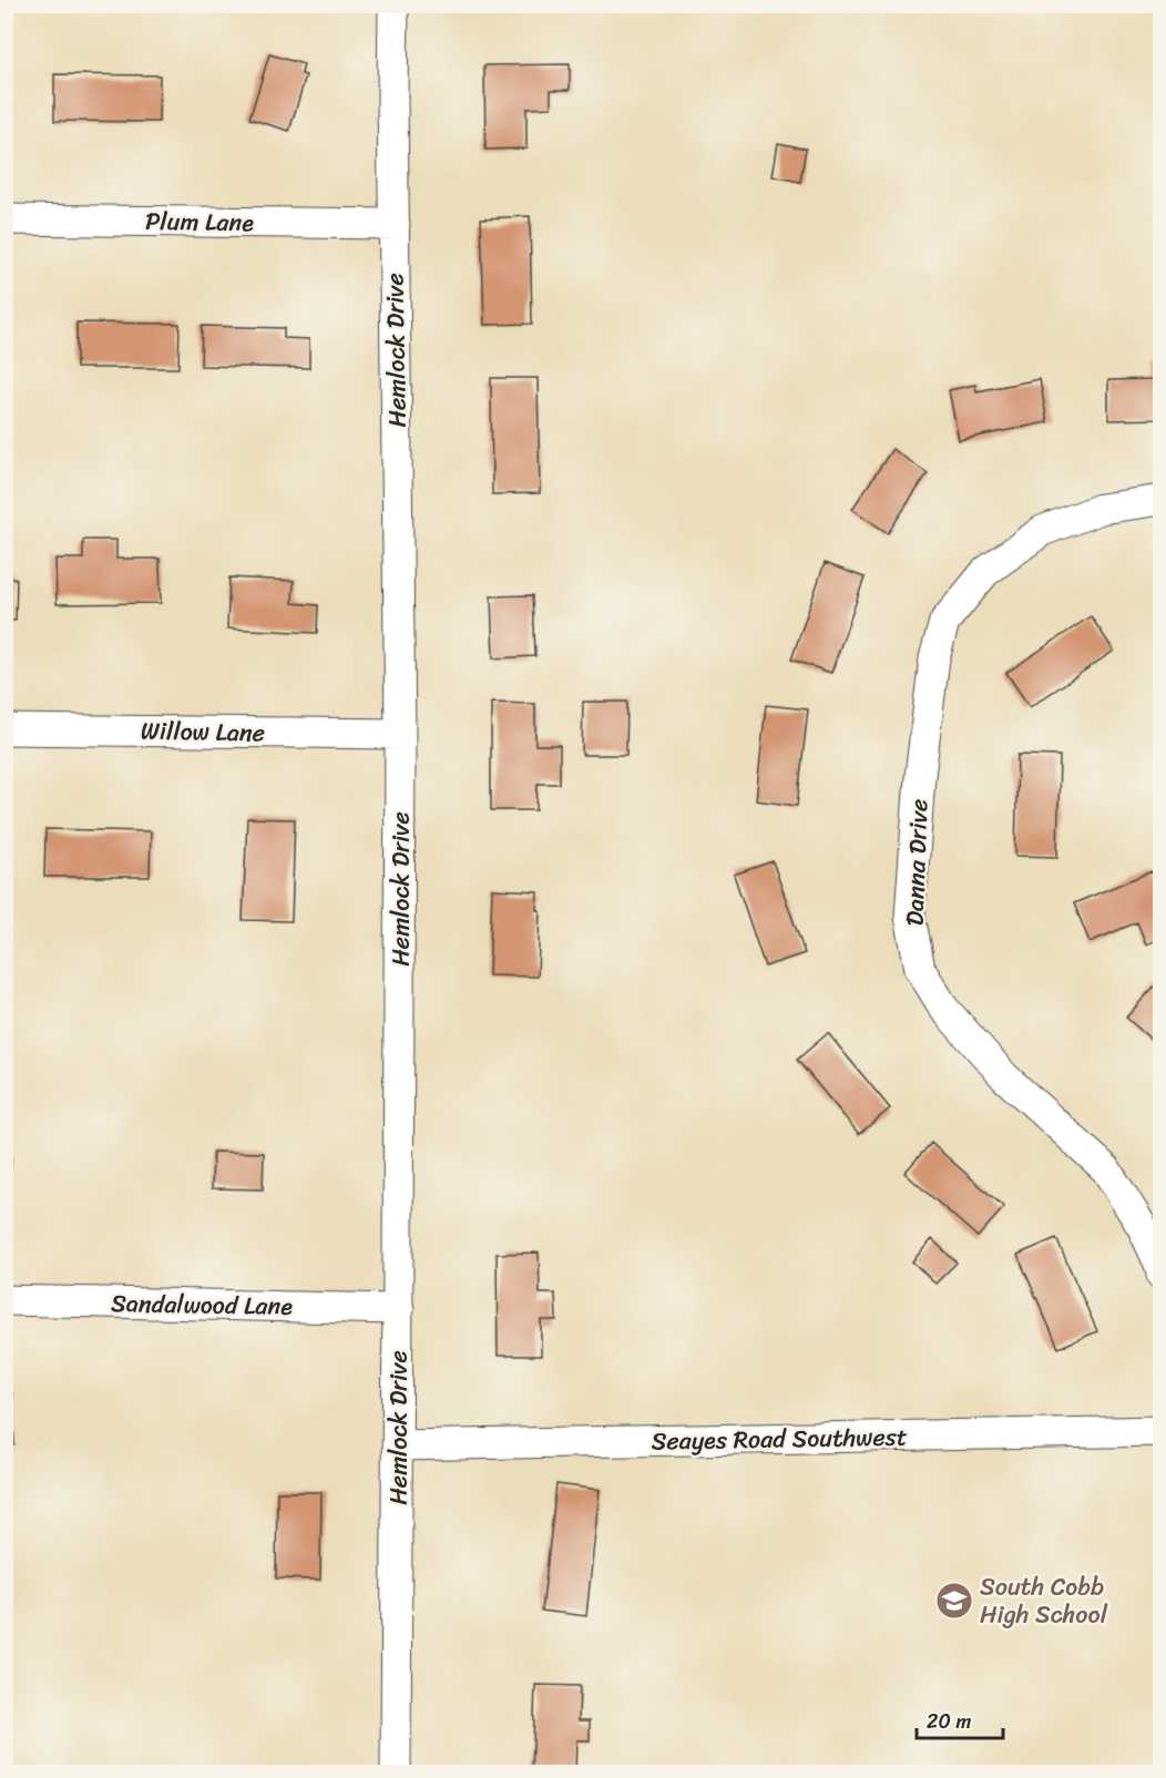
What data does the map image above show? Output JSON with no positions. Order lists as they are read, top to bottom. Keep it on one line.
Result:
{"streets":{"street":["Plum Lane","Hemlock Drive","Willow Lane","Danna Drive","Sandalwood Lane","Seayes Road Southwest"]},"crossings":[["Plum Lane","Hemlock Drive"],["Hemlock Drive","Willow Lane"],["Hemlock Drive","Sandalwood Lane"],["Hemlock Drive","Seayes Road Southwest"]],"places":{"school or university":["South Cobb High School"]},"scale_bar":"20 m"}
